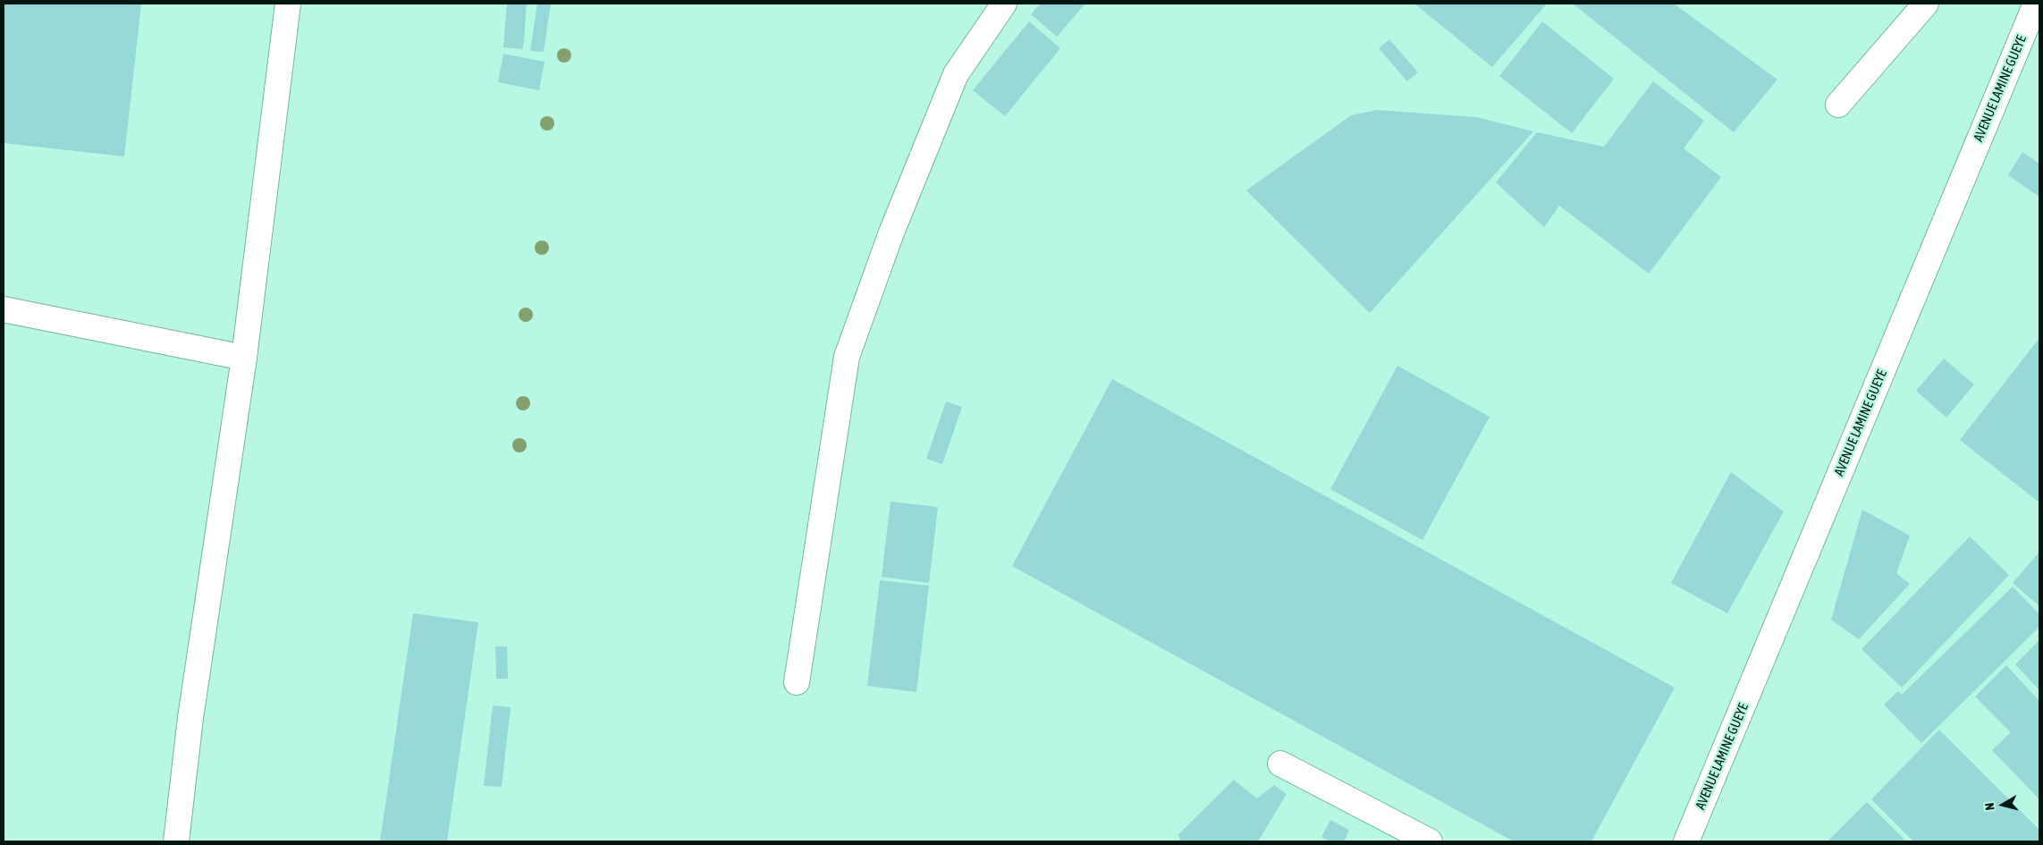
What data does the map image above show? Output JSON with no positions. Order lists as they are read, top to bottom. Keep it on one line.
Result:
{"streets":{"street":["AVENUE LAMINE GUEYE"]},"north":"left"}
